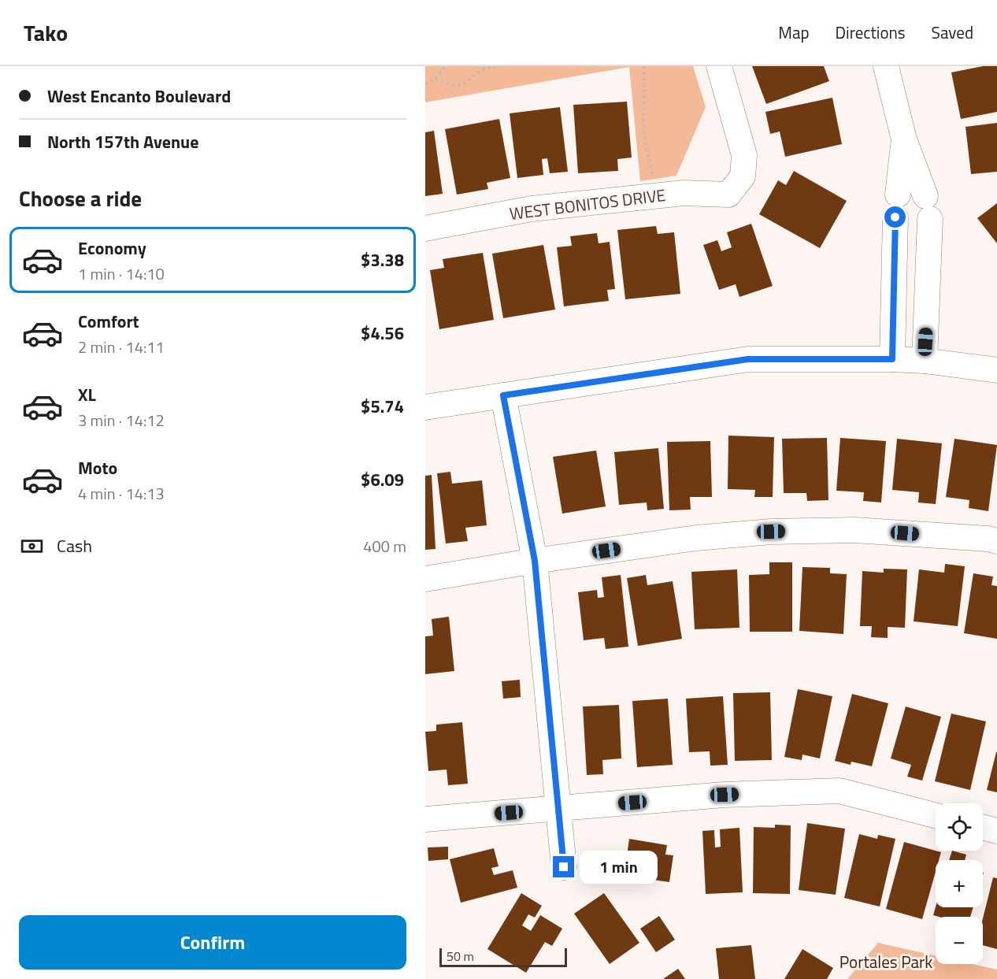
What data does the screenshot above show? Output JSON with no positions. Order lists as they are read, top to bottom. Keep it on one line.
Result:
{"streets":{"street":["WEST BONITOS DRIVE"]},"parks":["Portales Park"],"scale_bar":"50 m","page":{"header":"Tako","nav":["Map","Directions","Saved"],"banner":["West Encanto Boulevard","North 157th Avenue"],"heading":"Choose a ride","list":[{"name":"Economy","note":"1 min · 14:10","value":"$3.38"},{"name":"Comfort","note":"2 min · 14:11","value":"$4.56"},{"name":"XL","note":"3 min · 14:12","value":"$5.74"},{"name":"Moto","note":"4 min · 14:13","value":"$6.09"}],"pay":["Cash","400 m"],"map_buttons":["+","−"],"bubble":"1 min","buttons":"Confirm","scale":"50 m"}}
